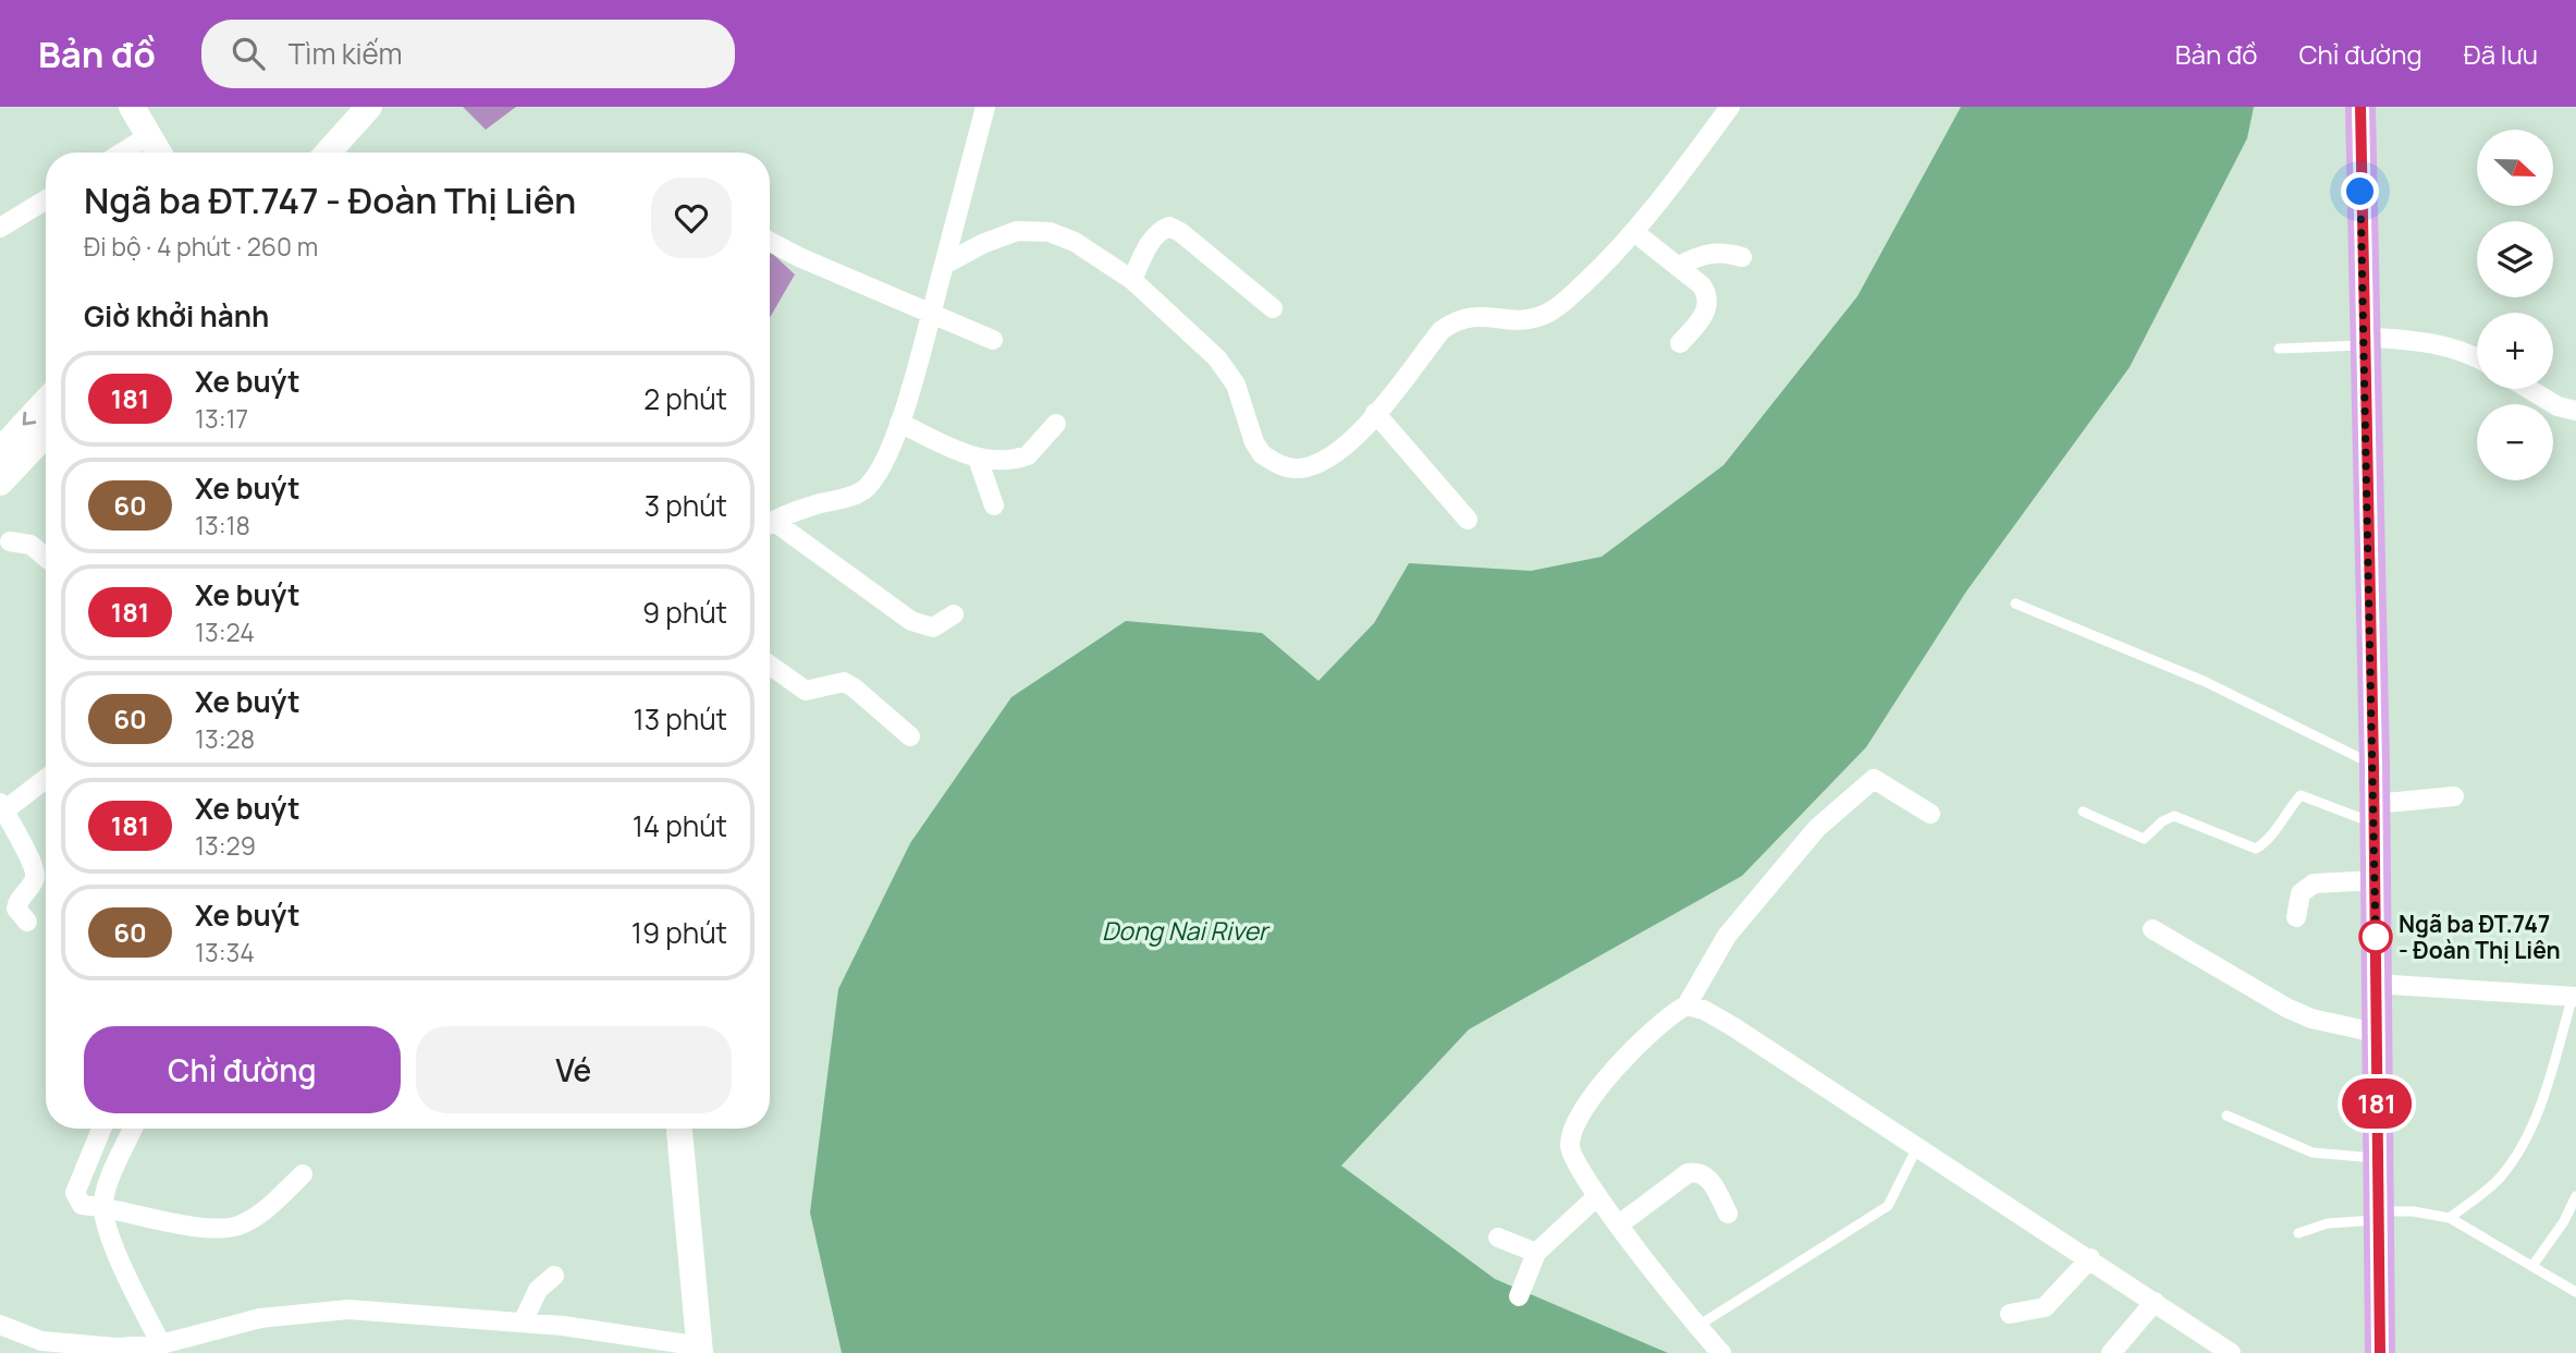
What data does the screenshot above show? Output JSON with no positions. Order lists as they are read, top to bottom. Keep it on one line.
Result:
{"water":["Dong Nai River"],"places":["Ngã ba ĐT.747 - Đoàn Thị Liên"],"lines":["bus line 181"],"north":"right","page":{"header":"Bản đồ","search":"Tìm kiếm","nav":["Bản đồ","Chỉ đường","Đã lưu"],"on_map":"181","map_buttons":["+","−"],"heading":[["Ngã ba ĐT.747 - Đoàn Thị Liên","Đi bộ · 4 phút · 260 m"],"Giờ khởi hành"],"list":[{"mark":"181","name":"Xe buýt","note":"13:17","value":"2 phút"},{"mark":"60","name":"Xe buýt","note":"13:18","value":"3 phút"},{"mark":"181","name":"Xe buýt","note":"13:24","value":"9 phút"},{"mark":"60","name":"Xe buýt","note":"13:28","value":"13 phút"},{"mark":"181","name":"Xe buýt","note":"13:29","value":"14 phút"},{"mark":"60","name":"Xe buýt","note":"13:34","value":"19 phút"}],"buttons":["Chỉ đường","Vé"]}}
